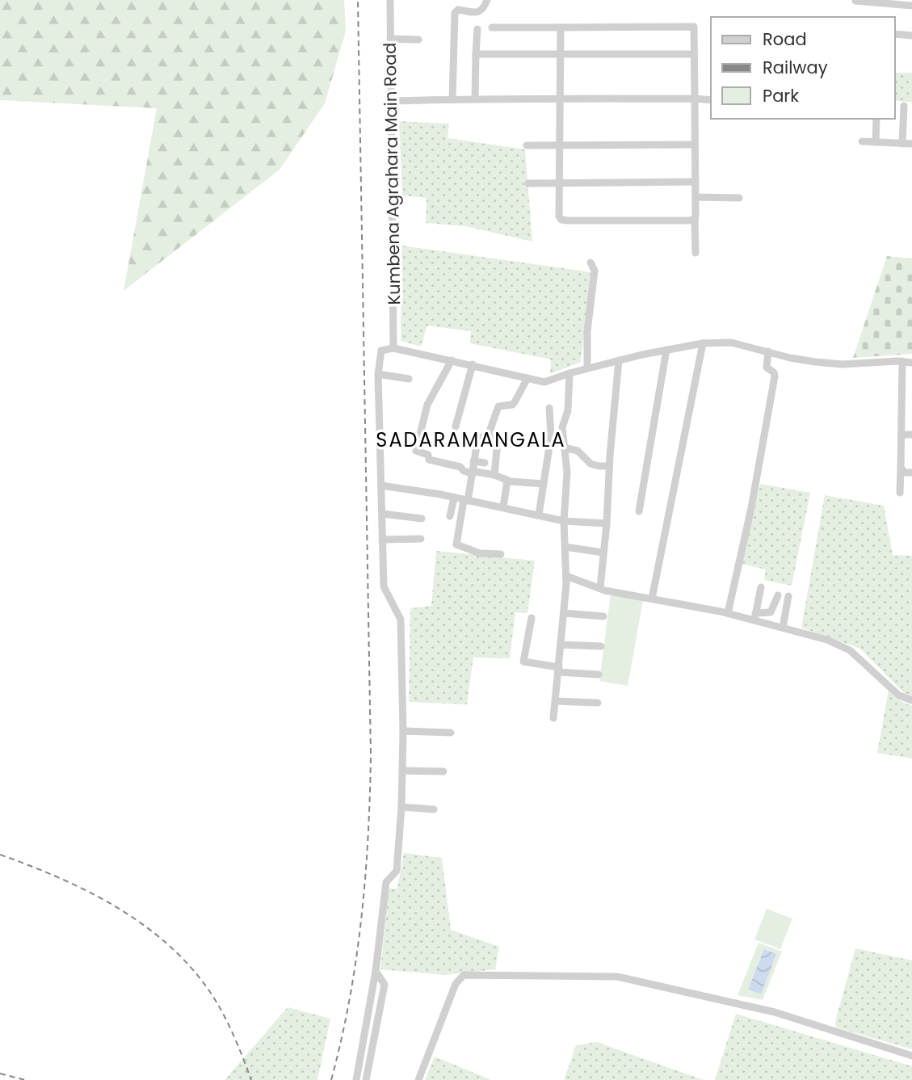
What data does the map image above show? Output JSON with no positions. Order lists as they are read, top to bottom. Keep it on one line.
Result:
{"streets":{"street":["Kumbena Agrahara Main Road"]},"districts":["SADARAMANGALA"],"legend":["Road","Railway","Park"]}
